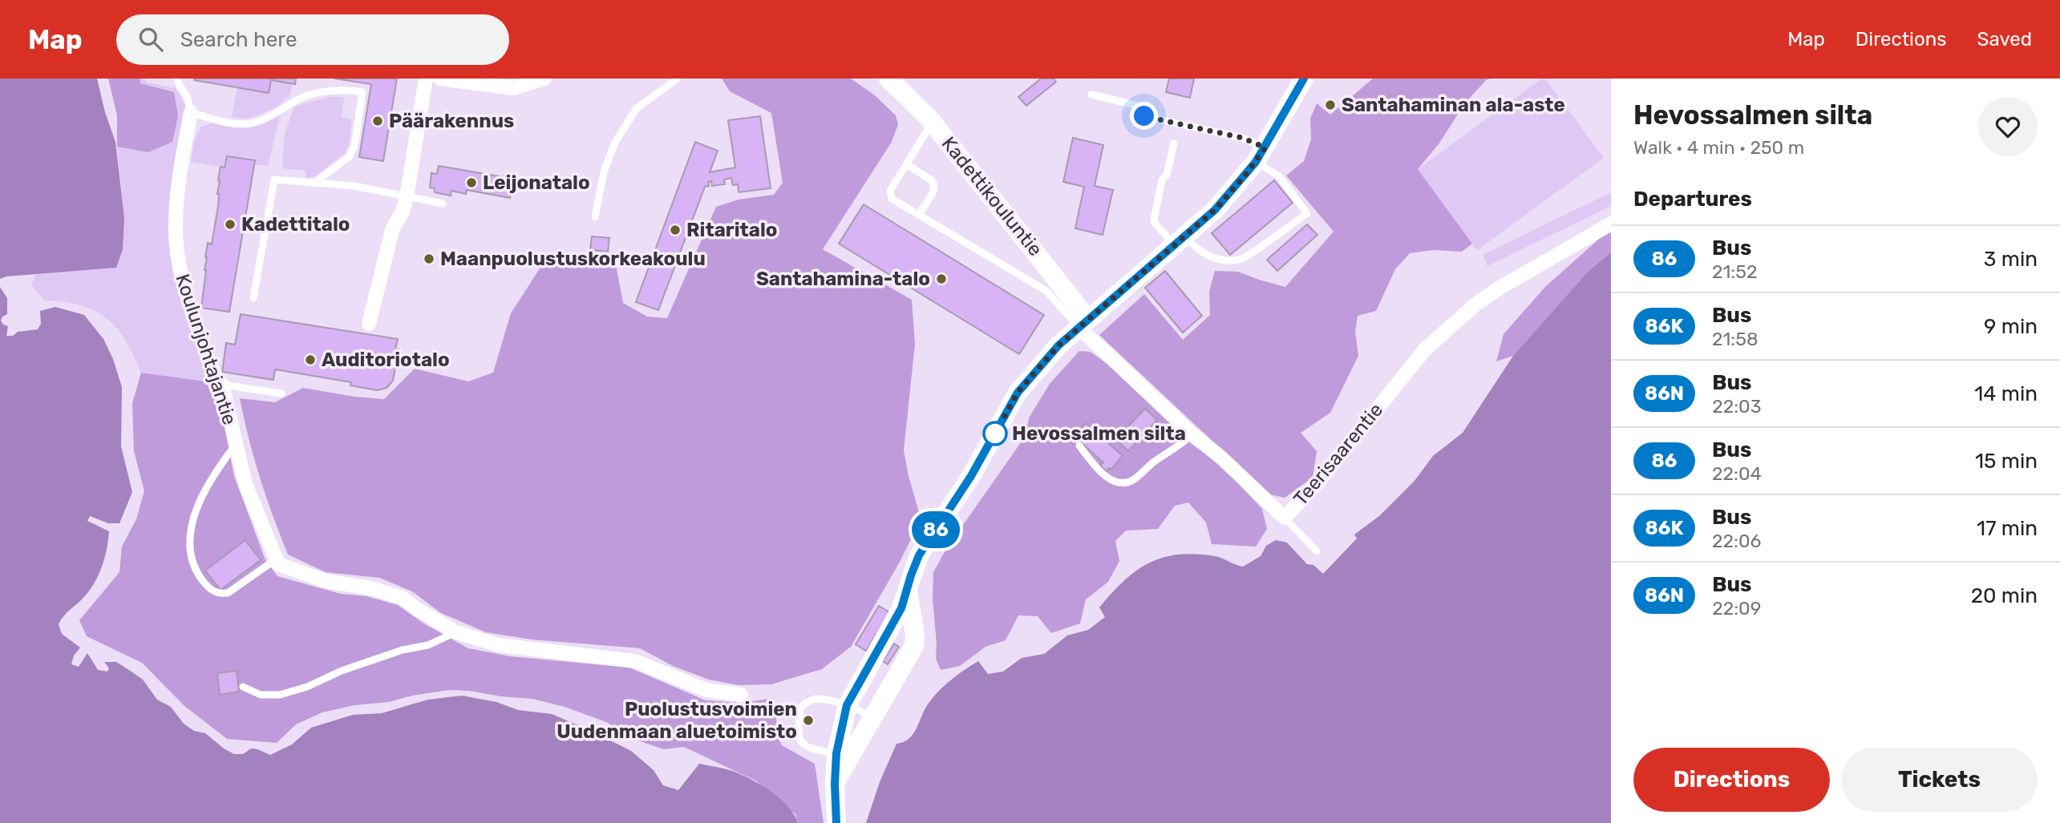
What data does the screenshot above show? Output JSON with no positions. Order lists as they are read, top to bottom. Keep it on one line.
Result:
{"streets":{"main road":["Kadettikouluntie"],"street":["Koulunjohtajantie","Teerisaarentie"]},"crossings":[["Kadettikouluntie","Teerisaarentie"]],"places":["Santahaminan ala-aste","Päärakennus","Leijonatalo","Kadettitalo","Ritaritalo","Maanpuolustuskorkeakoulu","Santahamina-talo","Auditoriotalo","Hevossalmen silta","Puolustusvoimien Uudenmaan aluetoimisto"],"lines":["bus line 86"],"page":{"header":"Map","search":"Search here","nav":["Map","Directions","Saved"],"on_map":"86","heading":[["Hevossalmen silta","Walk · 4 min · 250 m"],"Departures"],"list":[{"mark":"86","name":"Bus","note":"21:52","value":"3 min"},{"mark":"86K","name":"Bus","note":"21:58","value":"9 min"},{"mark":"86N","name":"Bus","note":"22:03","value":"14 min"},{"mark":"86","name":"Bus","note":"22:04","value":"15 min"},{"mark":"86K","name":"Bus","note":"22:06","value":"17 min"},{"mark":"86N","name":"Bus","note":"22:09","value":"20 min"}],"buttons":["Directions","Tickets"]}}
